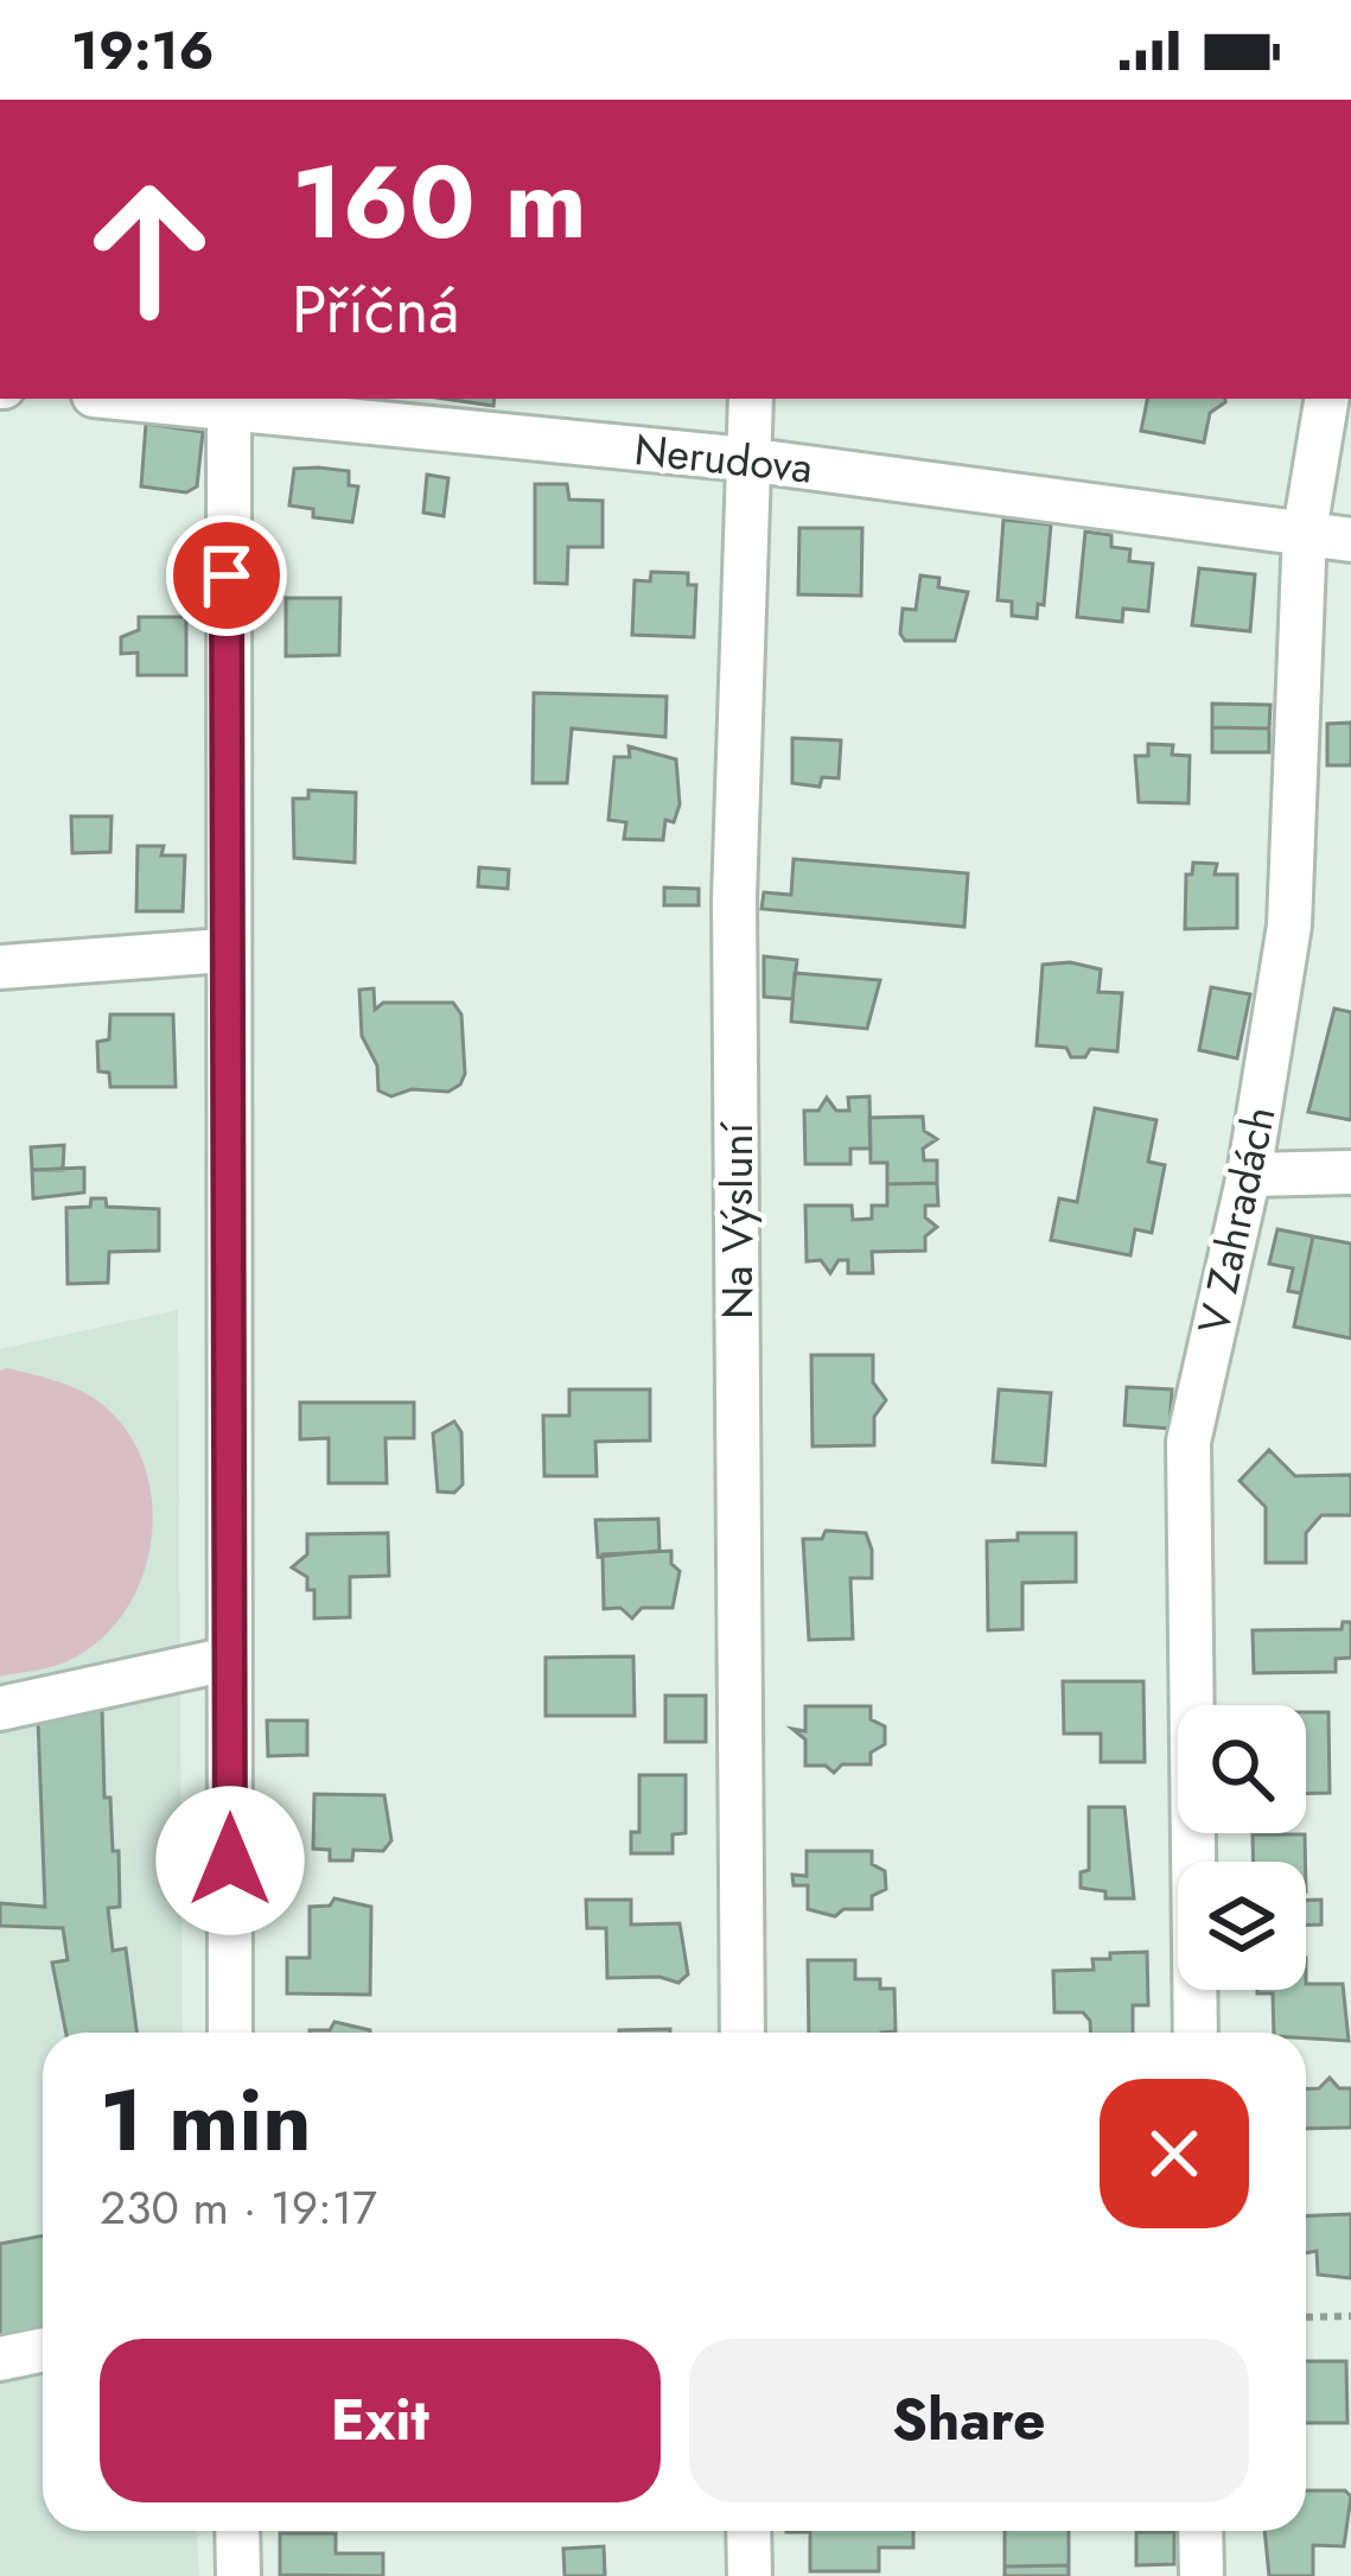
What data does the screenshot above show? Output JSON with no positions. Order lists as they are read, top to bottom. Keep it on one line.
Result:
{"streets":{"street":["Nerudova","V Zahradách","Na Výsluní"]},"crossings":[["Nerudova","V Zahradách"],["Nerudova","Na Výsluní"]],"page":{"status":"19:16","turn":["160 m","Příčná"],"heading":["1 min","230 m · 19:17"],"buttons":["Exit","Share"]}}
